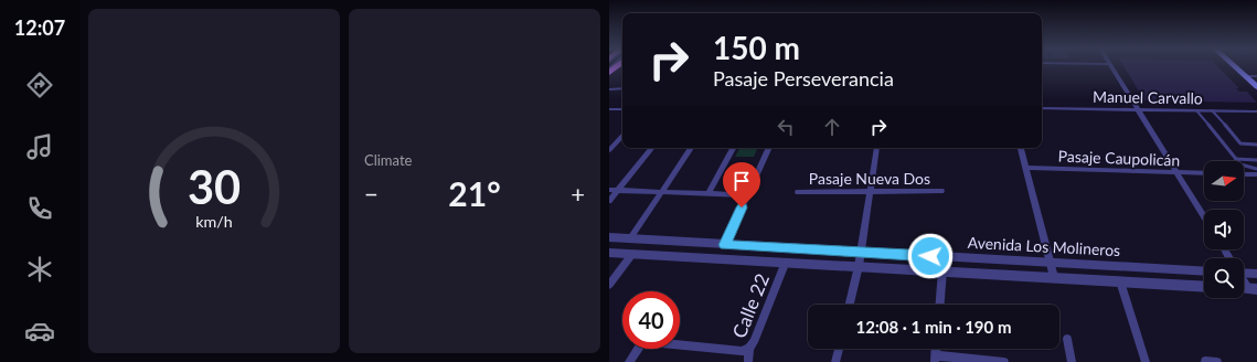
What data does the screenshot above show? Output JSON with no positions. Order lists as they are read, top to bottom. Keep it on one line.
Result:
{"streets":{"street":["Manuel Carvallo","Pasaje Caupolicán","Pasaje Nueva Dos","Avenida Los Molineros","Calle 22"]},"crossings":[["Avenida Los Molineros","Calle 22"]],"north":"right","page":{"tabs":"12:07","tile":"Climate","turn":["150 m","Pasaje Perseverancia"],"heat":["−","21°","+"],"limit":"40","trip":"12:08 · 1 min · 190 m","gauge":["30","km/h"]}}
